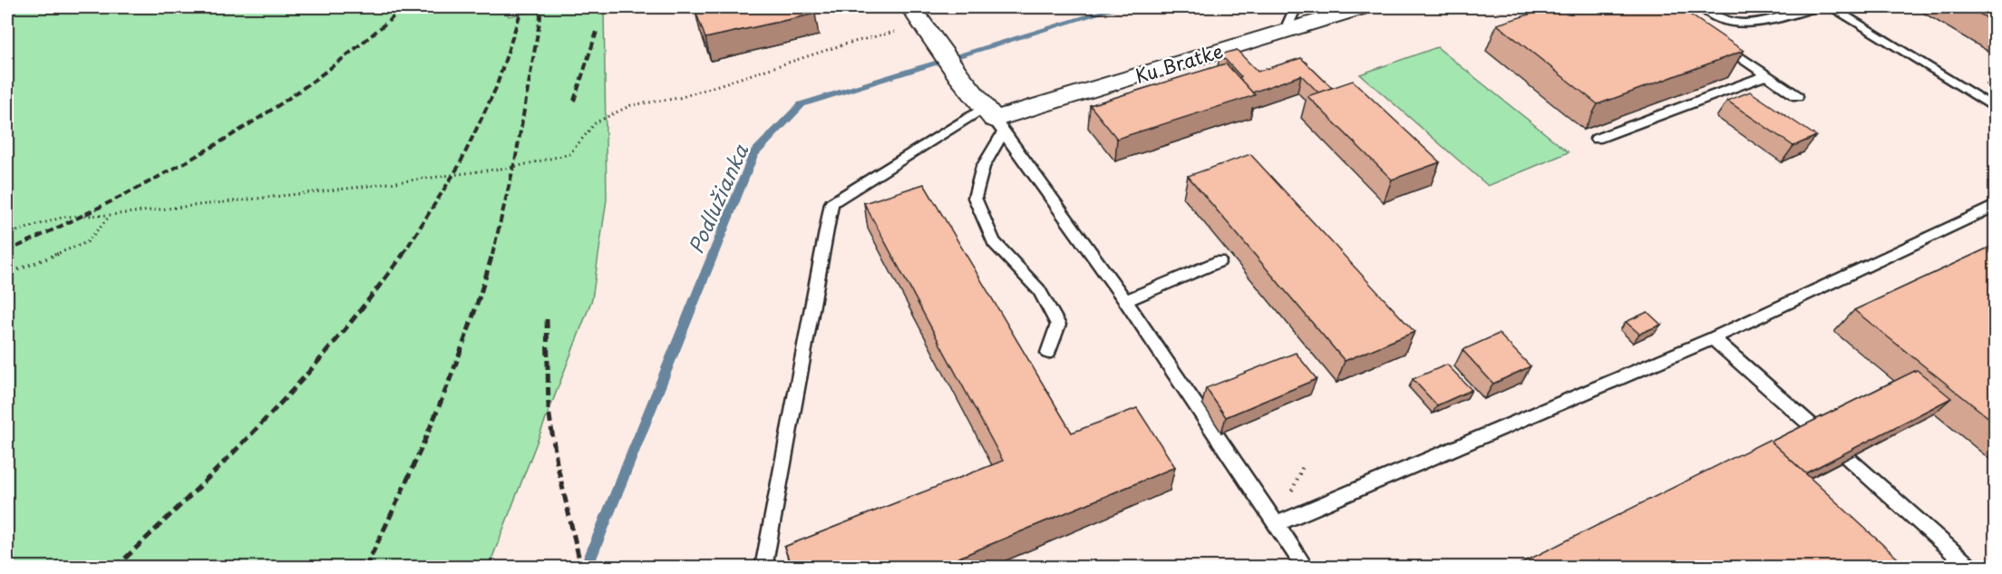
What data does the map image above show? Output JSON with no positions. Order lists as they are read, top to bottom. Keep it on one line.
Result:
{"streets":{"street":["Ku Bratke"]},"water":["Podlužianka"]}
